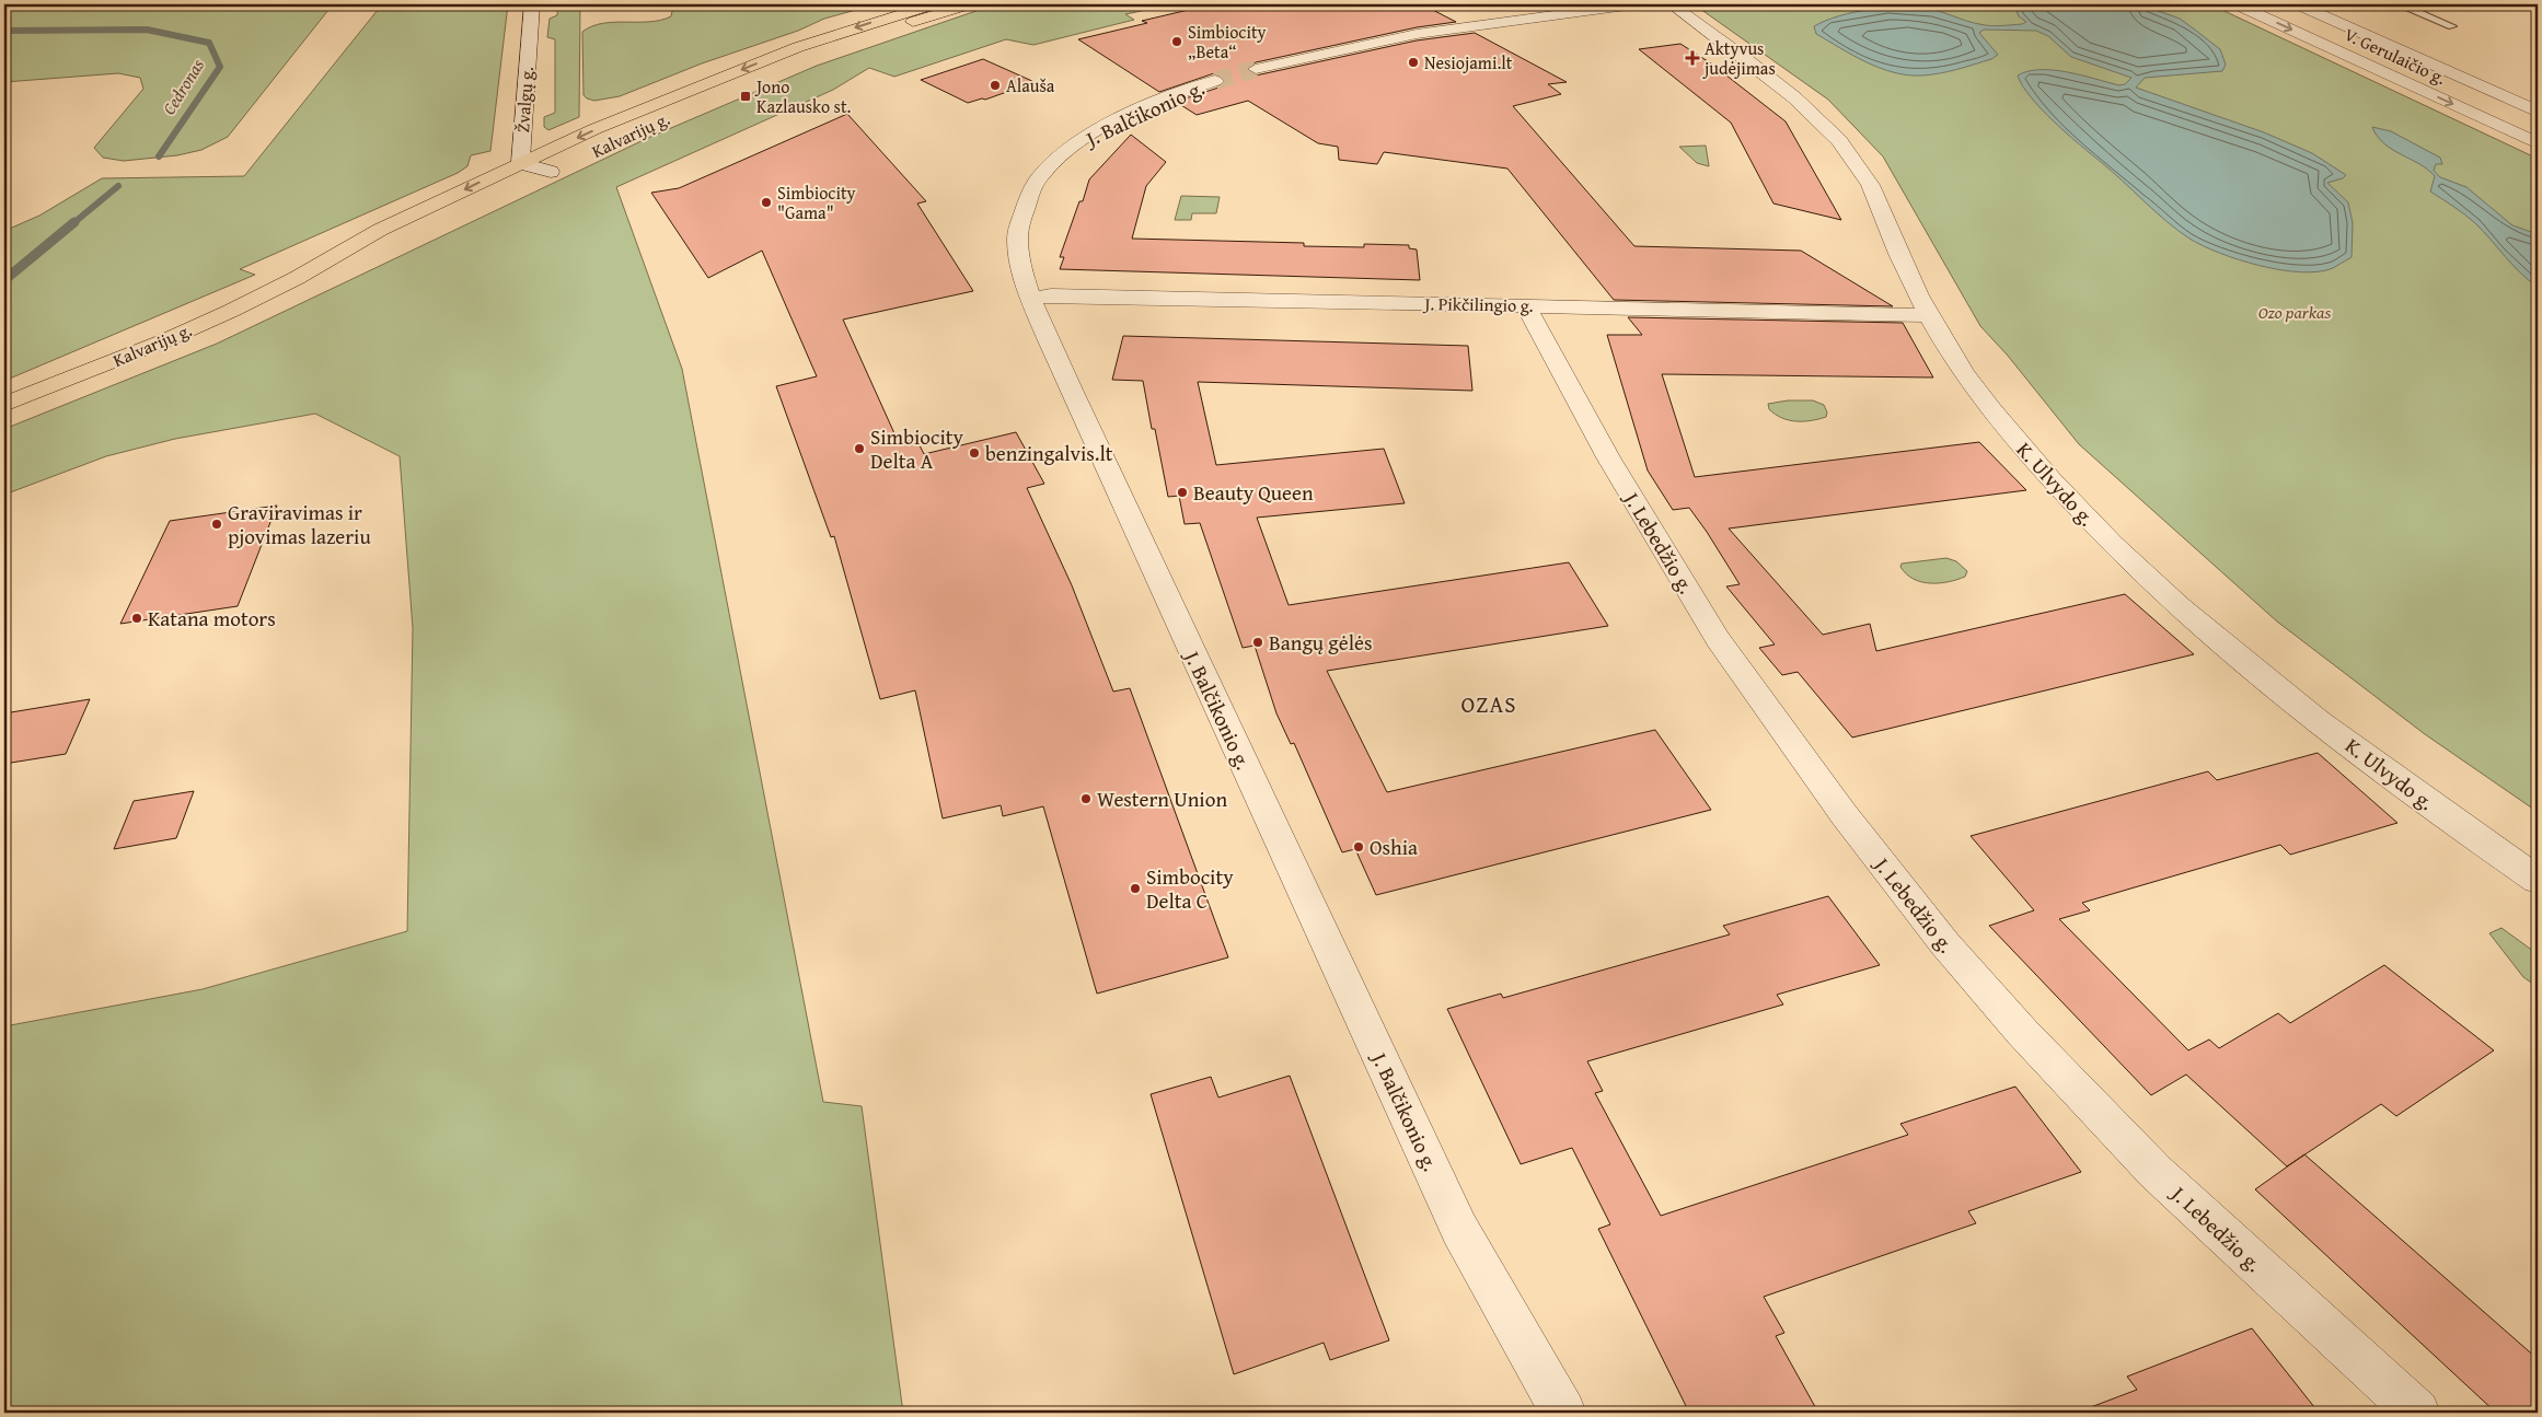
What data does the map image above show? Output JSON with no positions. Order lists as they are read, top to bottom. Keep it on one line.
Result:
{"streets":{"main road":["Kalvarijų g."],"street":["V. Gerulaičio g.","Žvalgų g.","J. Balčikonio g.","J. Pikčilingio g.","K. Ulvydo g.","J. Lebedžio g."]},"crossings":[["Žvalgų g.","Kalvarijų g."],["J. Balčikonio g.","J. Pikčilingio g."],["J. Pikčilingio g.","K. Ulvydo g."],["J. Pikčilingio g.","J. Lebedžio g."]],"districts":["OZAS"],"water":["Cedronas"],"parks":["Ozo parkas"],"places":{"other":["Simbiocity „Beta“","Nesiojami.lt","Alauša","Simbiocity \"Gama\"","Simbiocity Delta A","benzingalvis.lt","Beauty Queen","Graviravimas ir pjovimas lazeriu","Katana motors","Bangų gėlės","Western Union","Oshia","Simbocity Delta C"],"health":["Aktyvus judėjimas"],"transit":["Jono Kazlausko st."]}}
